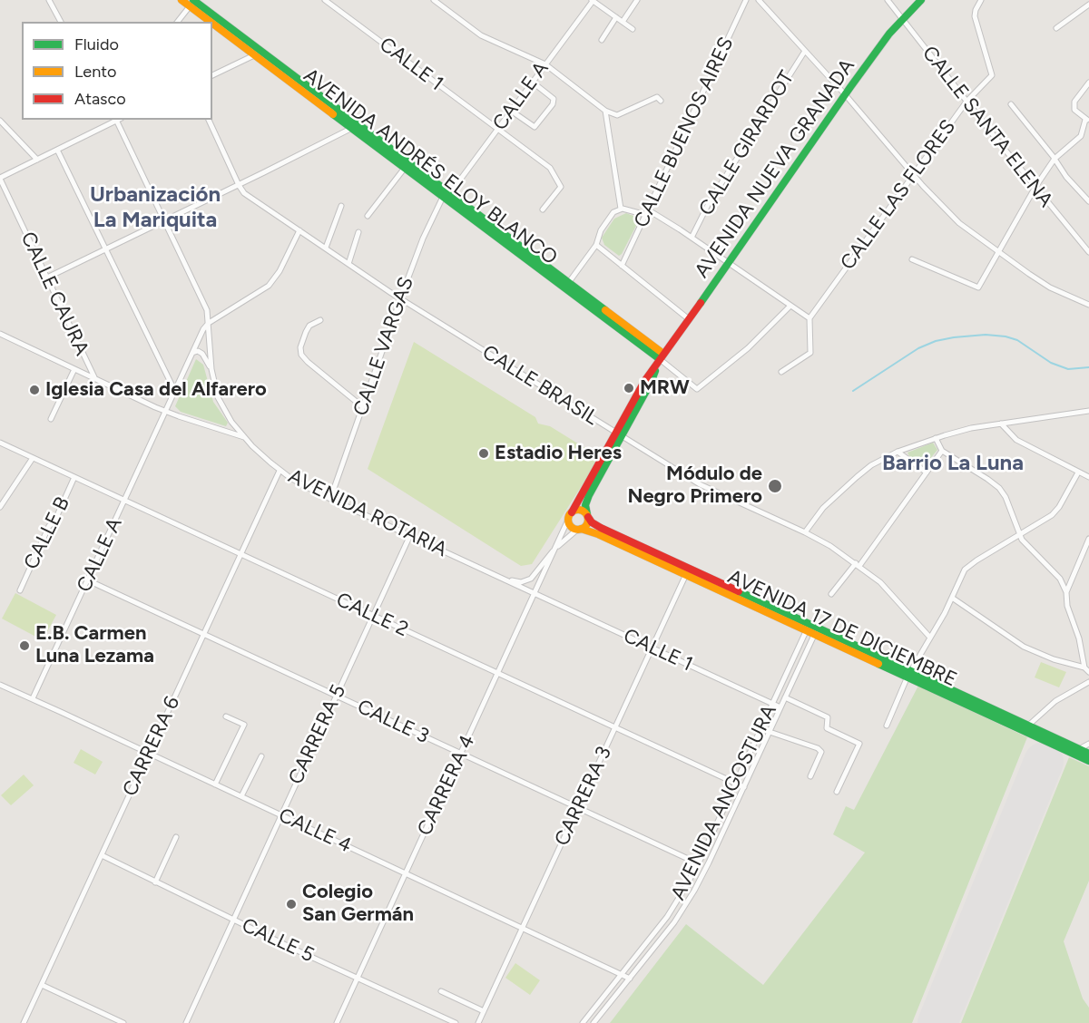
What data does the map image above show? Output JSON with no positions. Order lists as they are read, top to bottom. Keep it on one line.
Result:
{"streets":{"street":["CALLE 1","CALLE A","CALLE SANTA ELENA","CALLE BUENOS AIRES","CALLE GIRARDOT","AVENIDA ANDRÉS ELOY BLANCO","AVENIDA NUEVA GRANADA","CALLE LAS FLORES","CALLE CAURA","CALLE VARGAS","CALLE BRASIL","AVENIDA ROTARIA","CALLE B","CALLE 2","AVENIDA 17 DE DICIEMBRE","CALLE 3","CARRERA 5","CARRERA 6","CARRERA 4","CARRERA 3","AVENIDA ANGOSTURA","CALLE 4","CALLE 5"]},"crossings":[["CALLE 1","CALLE A"],["CALLE 1","AVENIDA ROTARIA"],["CALLE 1","CARRERA 4"],["CALLE 1","CARRERA 3"],["CALLE 1","AVENIDA ANGOSTURA"],["CALLE A","AVENIDA ANDRÉS ELOY BLANCO"],["CALLE A","CALLE VARGAS"],["CALLE A","AVENIDA ROTARIA"],["CALLE A","CALLE 2"],["CALLE A","CALLE 3"],["CALLE A","CALLE 4"],["CALLE SANTA ELENA","AVENIDA NUEVA GRANADA"],["CALLE SANTA ELENA","CALLE LAS FLORES"],["AVENIDA ANDRÉS ELOY BLANCO","AVENIDA NUEVA GRANADA"],["AVENIDA ANDRÉS ELOY BLANCO","CALLE VARGAS"],["AVENIDA NUEVA GRANADA","CALLE BRASIL"],["AVENIDA NUEVA GRANADA","AVENIDA 17 DE DICIEMBRE"],["AVENIDA NUEVA GRANADA","CARRERA 4"],["CALLE CAURA","AVENIDA ROTARIA"],["CALLE VARGAS","CALLE BRASIL"],["CALLE VARGAS","AVENIDA ROTARIA"],["AVENIDA ROTARIA","CARRERA 5"],["AVENIDA ROTARIA","CARRERA 6"],["AVENIDA ROTARIA","CARRERA 4"],["CALLE B","CALLE 2"],["CALLE 2","CARRERA 5"],["CALLE 2","CARRERA 6"],["CALLE 2","CARRERA 4"],["CALLE 2","CARRERA 3"],["CALLE 2","AVENIDA ANGOSTURA"],["AVENIDA 17 DE DICIEMBRE","CARRERA 4"],["AVENIDA 17 DE DICIEMBRE","CARRERA 3"],["AVENIDA 17 DE DICIEMBRE","AVENIDA ANGOSTURA"],["CALLE 3","CARRERA 5"],["CALLE 3","CARRERA 6"],["CALLE 3","CARRERA 4"],["CALLE 3","CARRERA 3"],["CALLE 3","AVENIDA ANGOSTURA"],["CARRERA 5","CALLE 4"],["CARRERA 5","CALLE 5"],["CARRERA 6","CALLE 4"],["CARRERA 6","CALLE 5"],["CARRERA 4","CALLE 4"],["CARRERA 4","CALLE 5"],["CARRERA 3","CALLE 4"],["AVENIDA ANGOSTURA","CALLE 4"]],"districts":["Urbanización La Mariquita","Barrio La Luna"],"places":["MRW","Iglesia Casa del Alfarero","Estadio Heres","Módulo de Negro Primero","E.B. Carmen Luna Lezama","Colegio San Germán"],"legend":["Fluido","Lento","Atasco"]}
